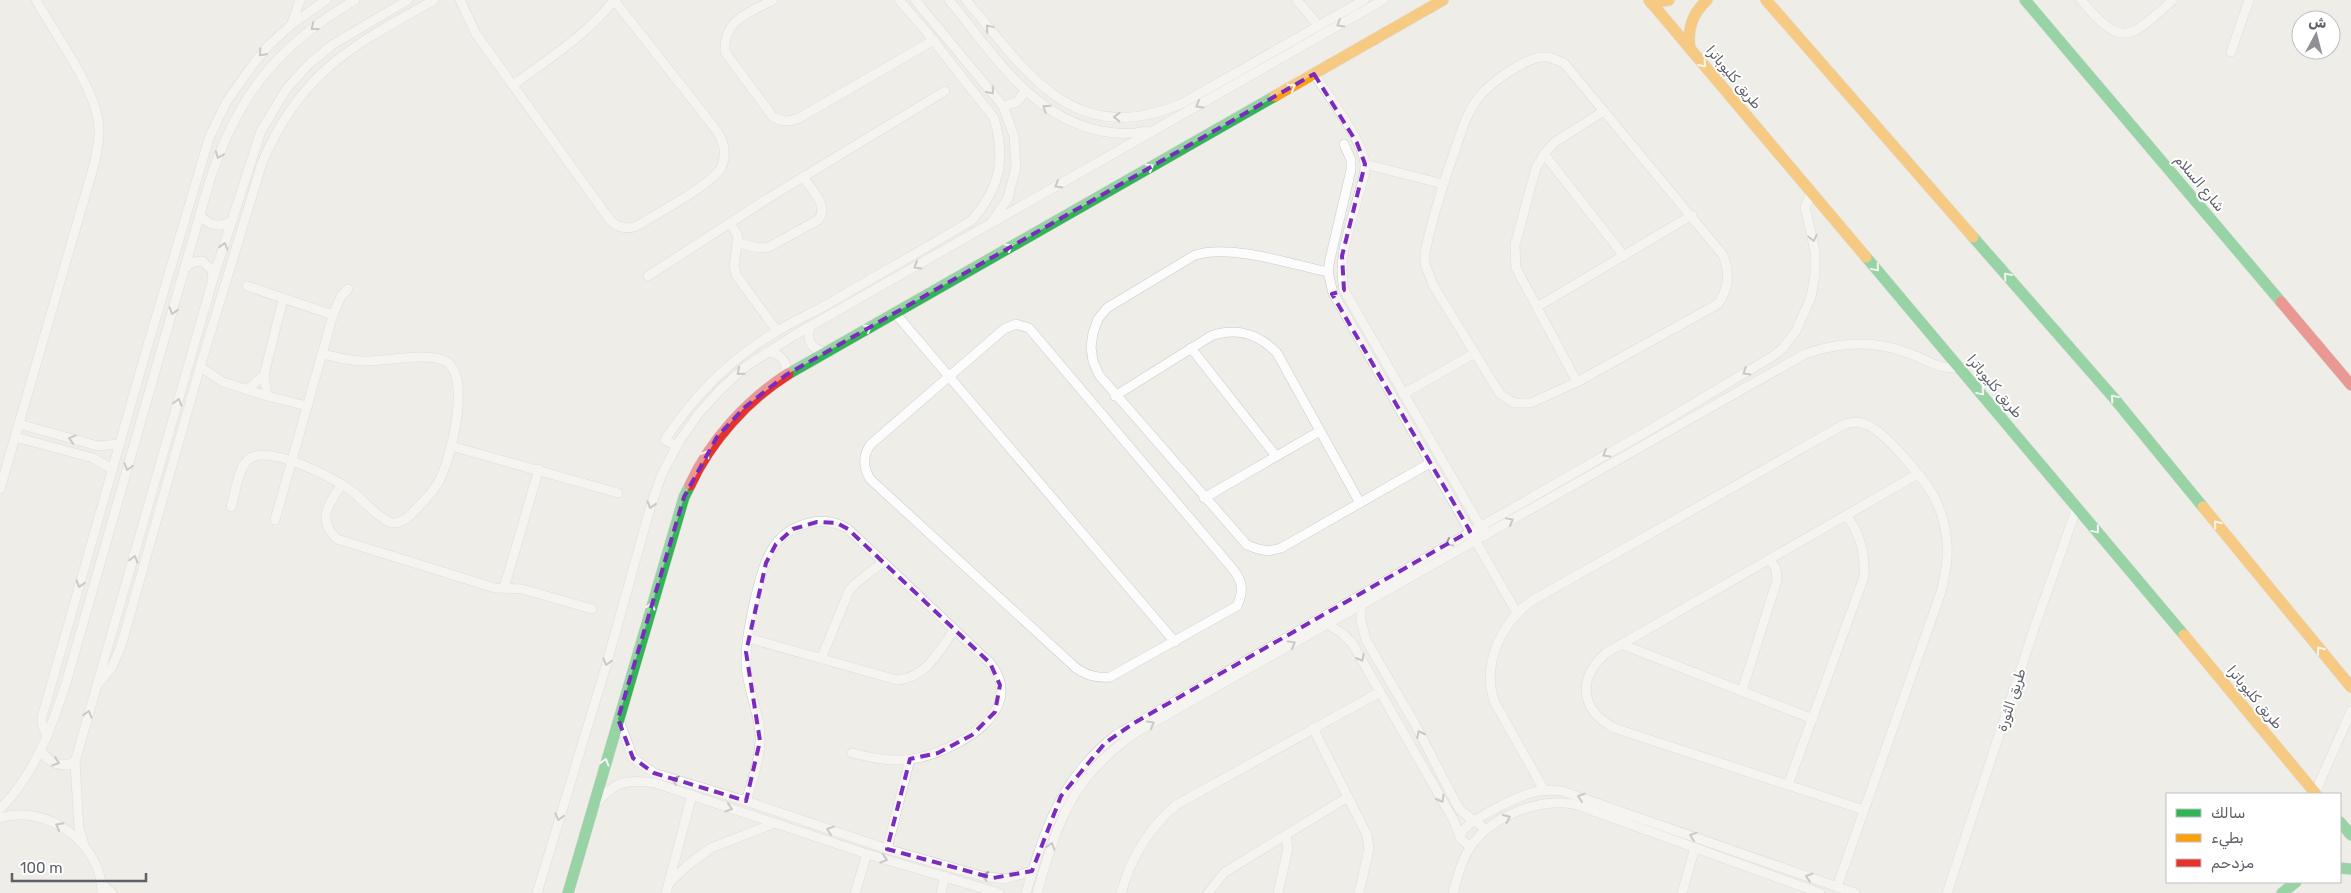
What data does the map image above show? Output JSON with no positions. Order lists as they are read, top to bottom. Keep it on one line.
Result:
{"streets":{"main road":["طريق كليوباترا","شارع السلام"],"street":["طريق الثورة"]},"crossings":[["طريق كليوباترا","طريق الثورة"]],"legend":["سالك","بطيء","مزدحم"],"scale_bar":"100 m","north":"top"}
